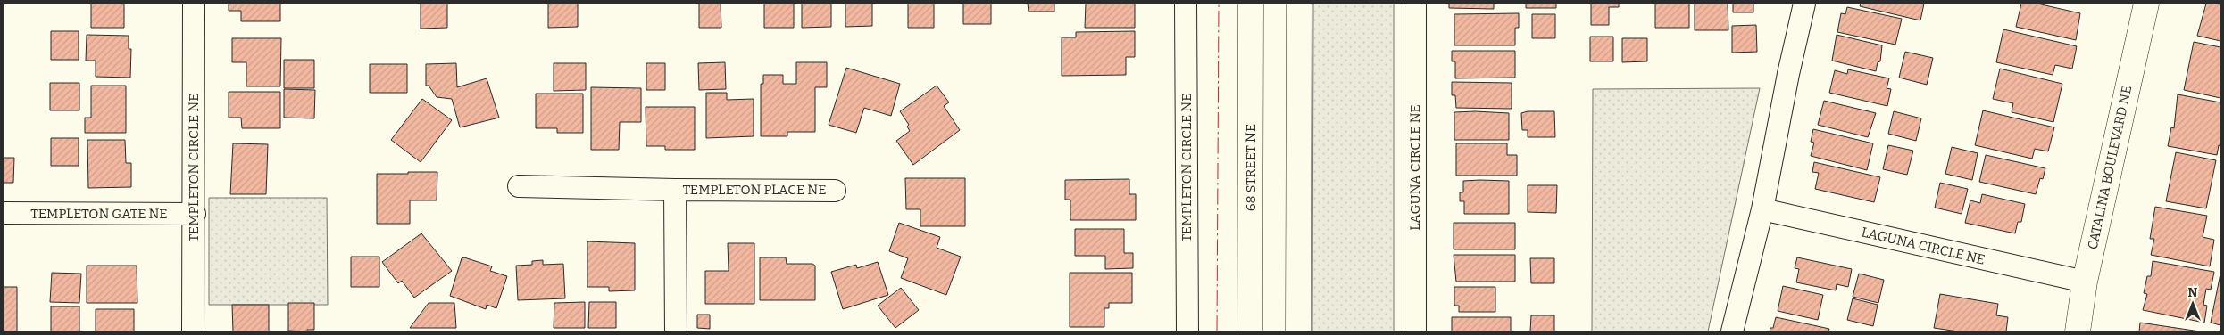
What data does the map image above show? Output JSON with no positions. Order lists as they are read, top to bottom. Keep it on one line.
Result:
{"streets":{"main road":["68 STREET NE","CATALINA BOULEVARD NE"],"street":["TEMPLETON CIRCLE NE","LAGUNA CIRCLE NE","TEMPLETON PLACE NE","TEMPLETON GATE NE"]},"crossings":[["TEMPLETON CIRCLE NE","TEMPLETON GATE NE"],["LAGUNA CIRCLE NE","CATALINA BOULEVARD NE"]],"north":"top"}
